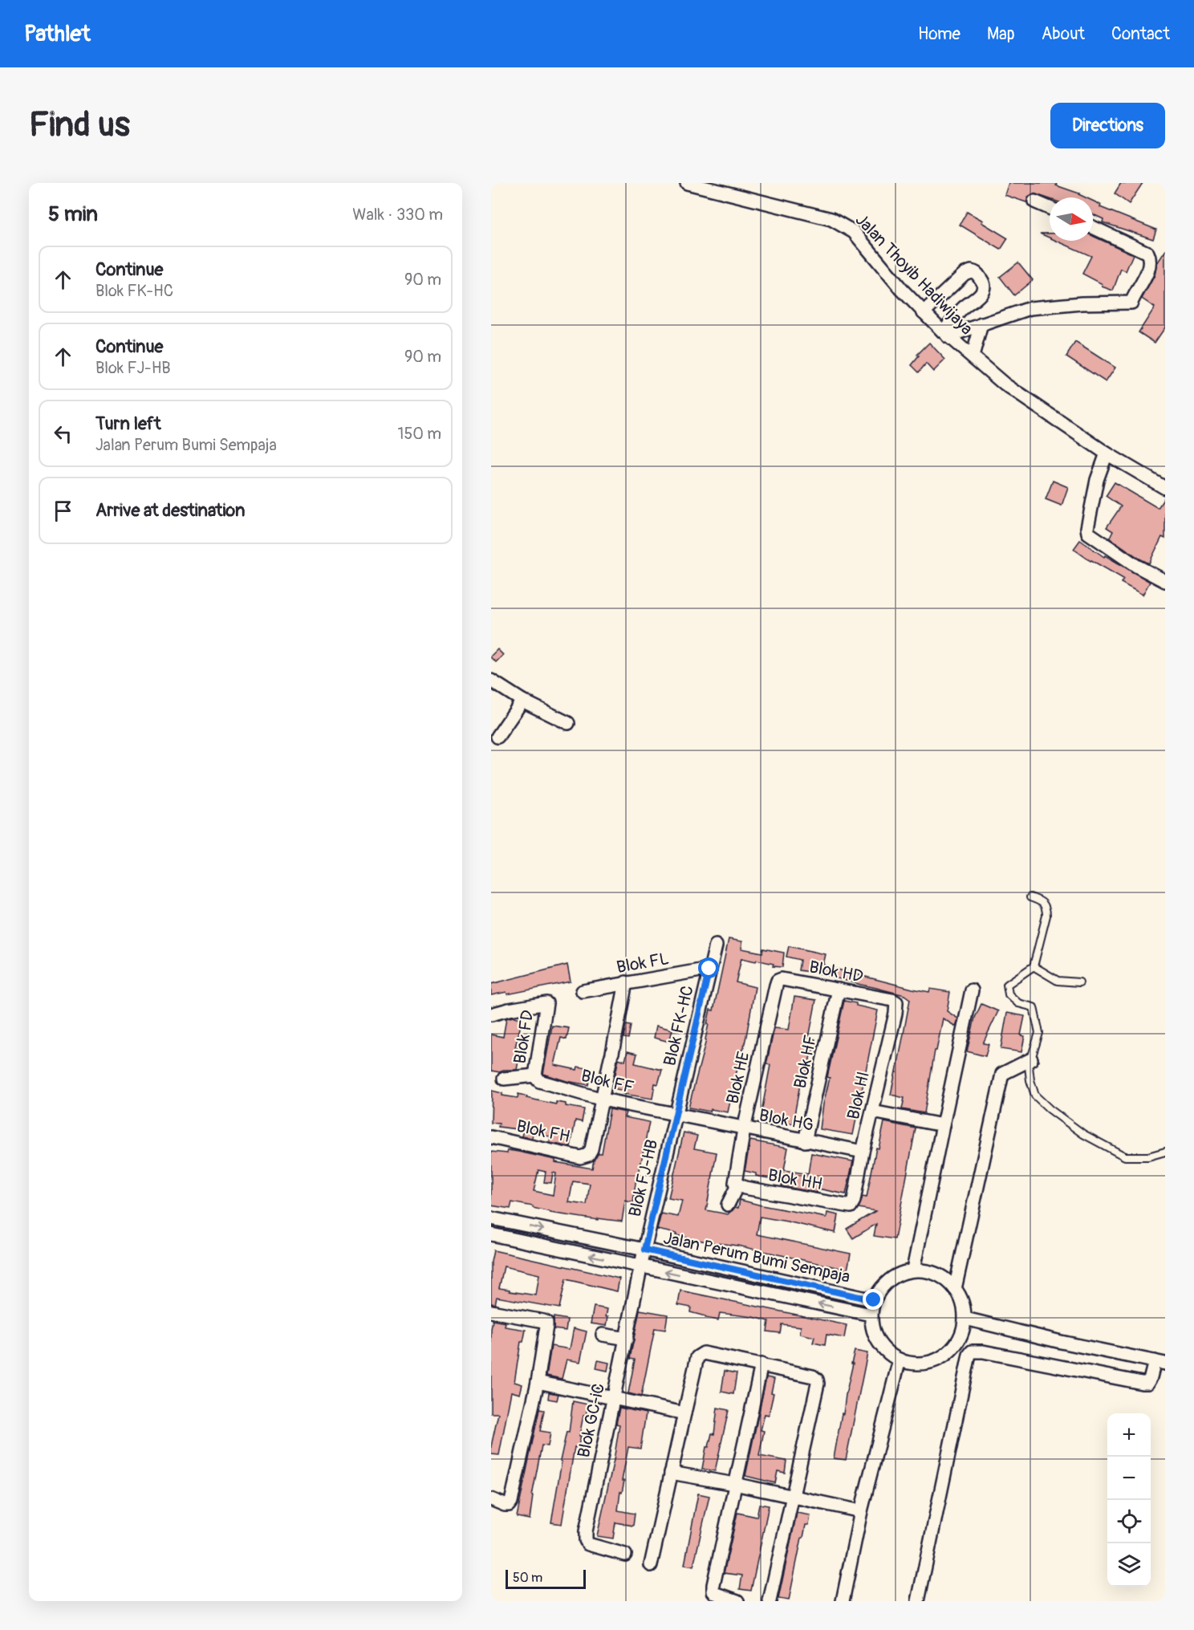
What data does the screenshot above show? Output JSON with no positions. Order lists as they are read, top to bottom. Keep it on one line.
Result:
{"streets":{"street":["Jalan Thoyib Hadiwijaya","Blok FL","Blok HD","Blok FK-HC","Blok FD","Blok HF","Blok HE","Blok FF","Blok HI","Blok HG","Blok FH","Blok FJ-HB","Blok HH","Jalan Perum Bumi Sempaja","Blok GC-iC"]},"crossings":[["Blok FL","Blok FK-HC"],["Blok HD","Blok HF"],["Blok HD","Blok HE"],["Blok HD","Blok HI"],["Blok FK-HC","Blok FF"],["Blok FK-HC","Blok HG"],["Blok FK-HC","Blok FJ-HB"],["Blok FD","Blok FF"],["Blok HF","Blok HG"],["Blok HE","Blok HG"],["Blok HE","Blok HH"],["Blok FF","Blok HG"],["Blok FF","Blok FH"],["Blok FF","Blok FJ-HB"],["Blok HI","Blok HG"],["Blok HI","Blok HH"],["Blok HG","Blok FJ-HB"],["Blok FJ-HB","Jalan Perum Bumi Sempaja"],["Blok FJ-HB","Blok GC-iC"],["Jalan Perum Bumi Sempaja","Blok GC-iC"]],"scale_bar":"50 m","north":"right","page":{"header":"Pathlet","nav":["Home","Map","About","Contact"],"buttons":"Directions","title":"Find us","heading":["5 min","Walk · 330 m"],"list":[["Continue","Blok FK-HC","90 m"],["Continue","Blok FJ-HB","90 m"],["Turn left","Jalan Perum Bumi Sempaja","150 m"],"Arrive at destination"],"map_buttons":["+","−"],"scale":"50 m"}}
